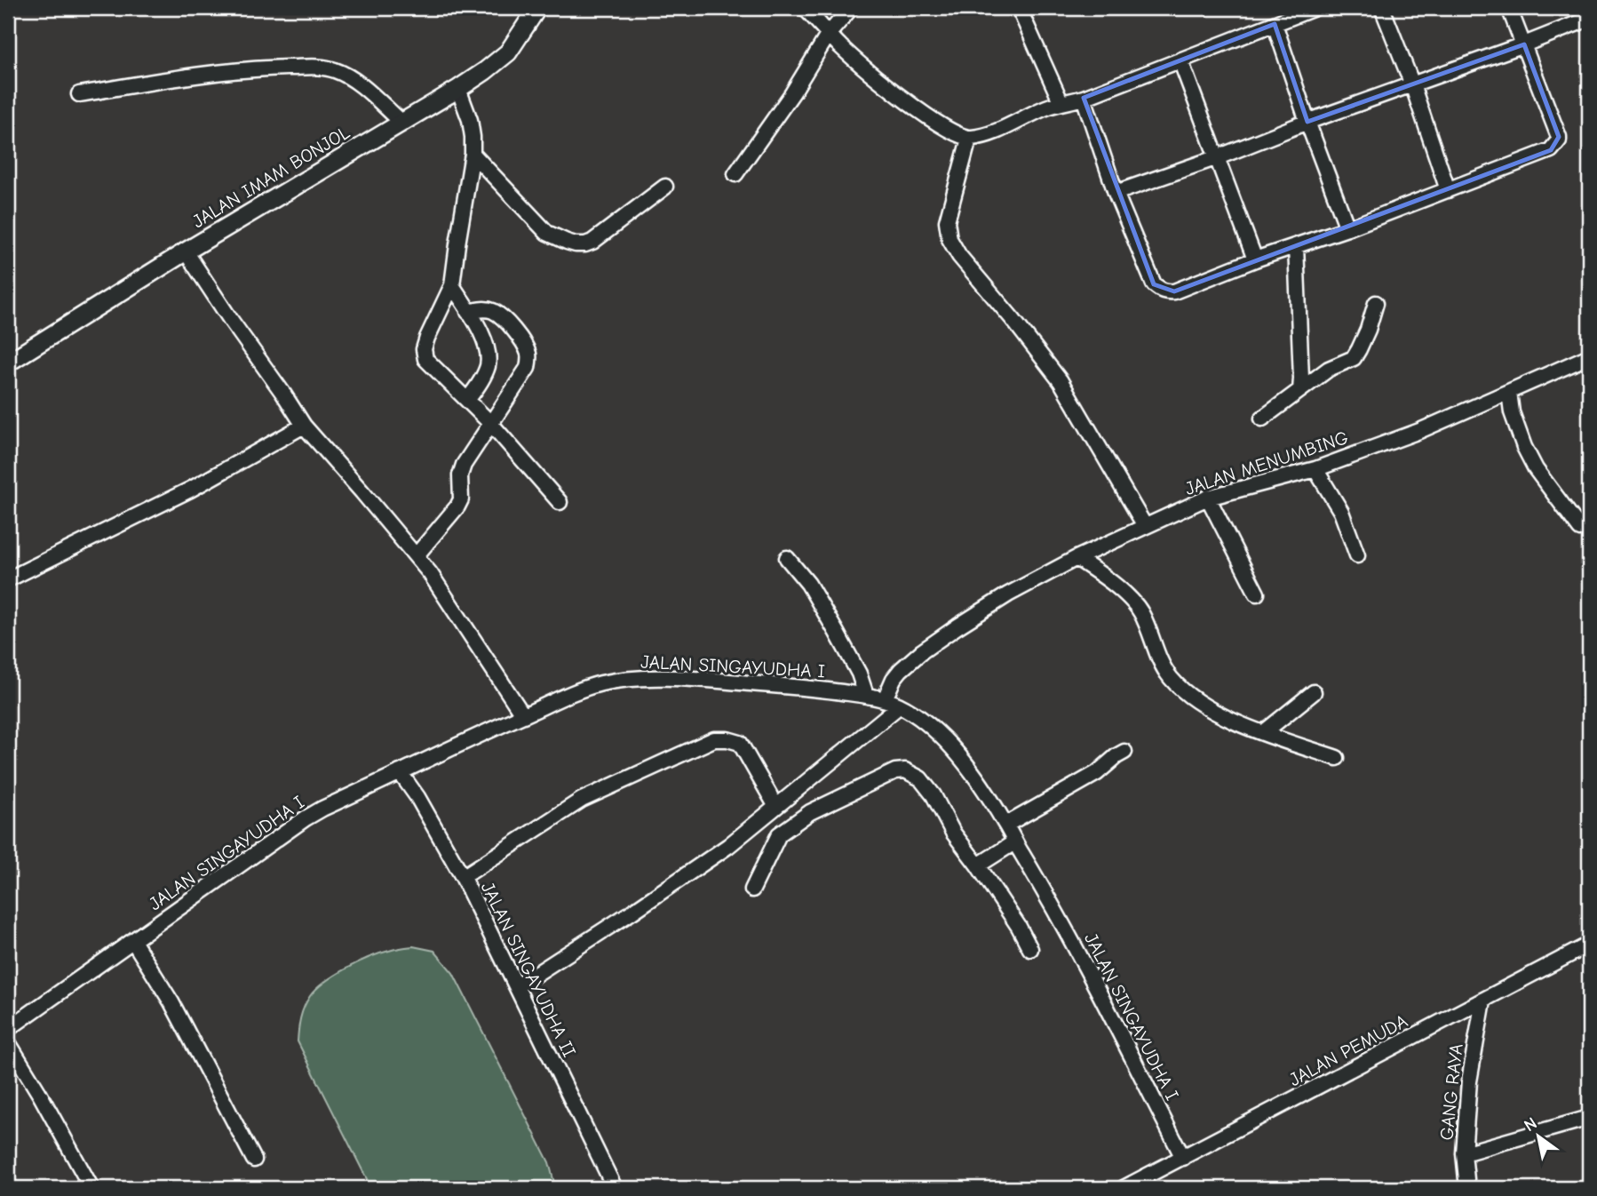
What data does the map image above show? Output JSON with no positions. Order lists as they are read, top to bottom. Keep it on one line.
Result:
{"streets":{"main road":["JALAN IMAM BONJOL"],"street":["JALAN MENUMBING","JALAN SINGAYUDHA I","JALAN SINGAYUDHA II","JALAN PEMUDA","GANG RAYA"]},"crossings":[["JALAN MENUMBING","JALAN SINGAYUDHA I"],["JALAN SINGAYUDHA I","JALAN SINGAYUDHA II"],["JALAN SINGAYUDHA I","JALAN PEMUDA"],["JALAN PEMUDA","GANG RAYA"]],"north":"top left"}
